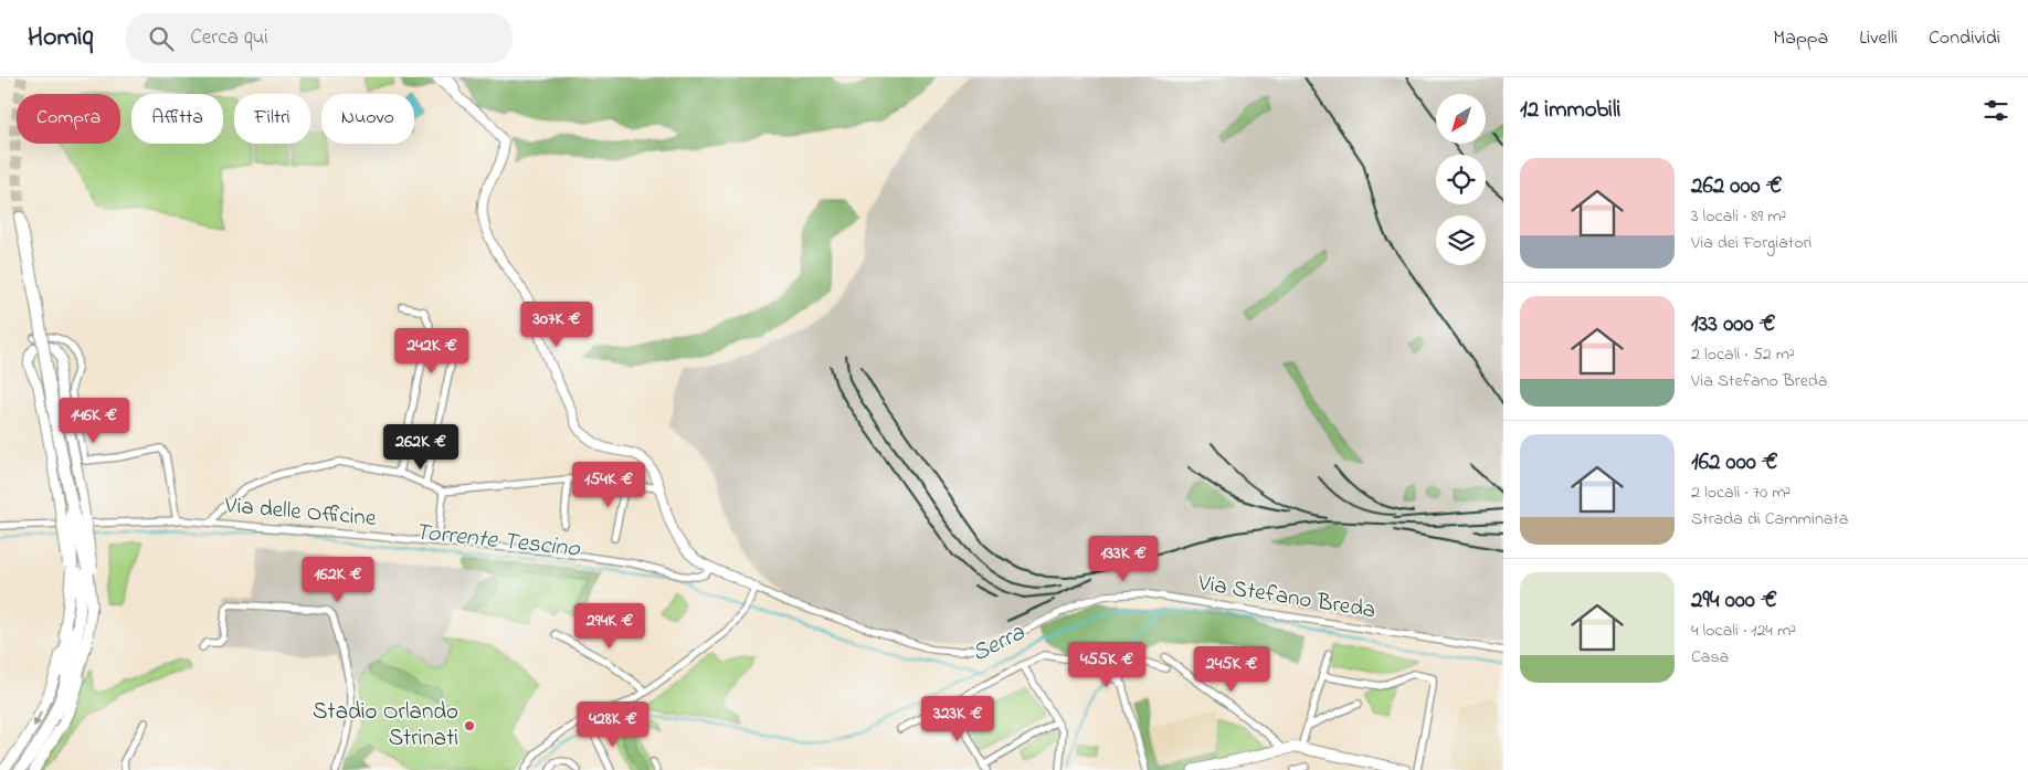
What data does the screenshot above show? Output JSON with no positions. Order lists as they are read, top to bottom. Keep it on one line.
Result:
{"streets":{"street":["Via delle Officine","Via Stefano Breda"]},"water":["Torrente Tescino","Serra"],"places":["Stadio Orlando Strinati"],"north":"bottom left","page":{"header":"Homiq","search":"Cerca qui","nav":["Mappa","Livelli","Condividi"],"heading":"12 immobili","chip":["Compra","Affitta","Filtri","Nuovo"],"list":[{"name":"262 000 €","note":"3 locali · 89 m² · Via dei Forgiatori"},{"name":"133 000 €","note":"2 locali · 52 m² · Via Stefano Breda"},{"name":"162 000 €","note":"2 locali · 70 m² · Strada di Camminata"},{"name":"294 000 €","note":"4 locali · 124 m² · Casa"}],"price":["307K €","242K €","146K €","262K €","154K €","133K €","162K €","294K €","455K €","245K €","323K €","428K €"]}}
